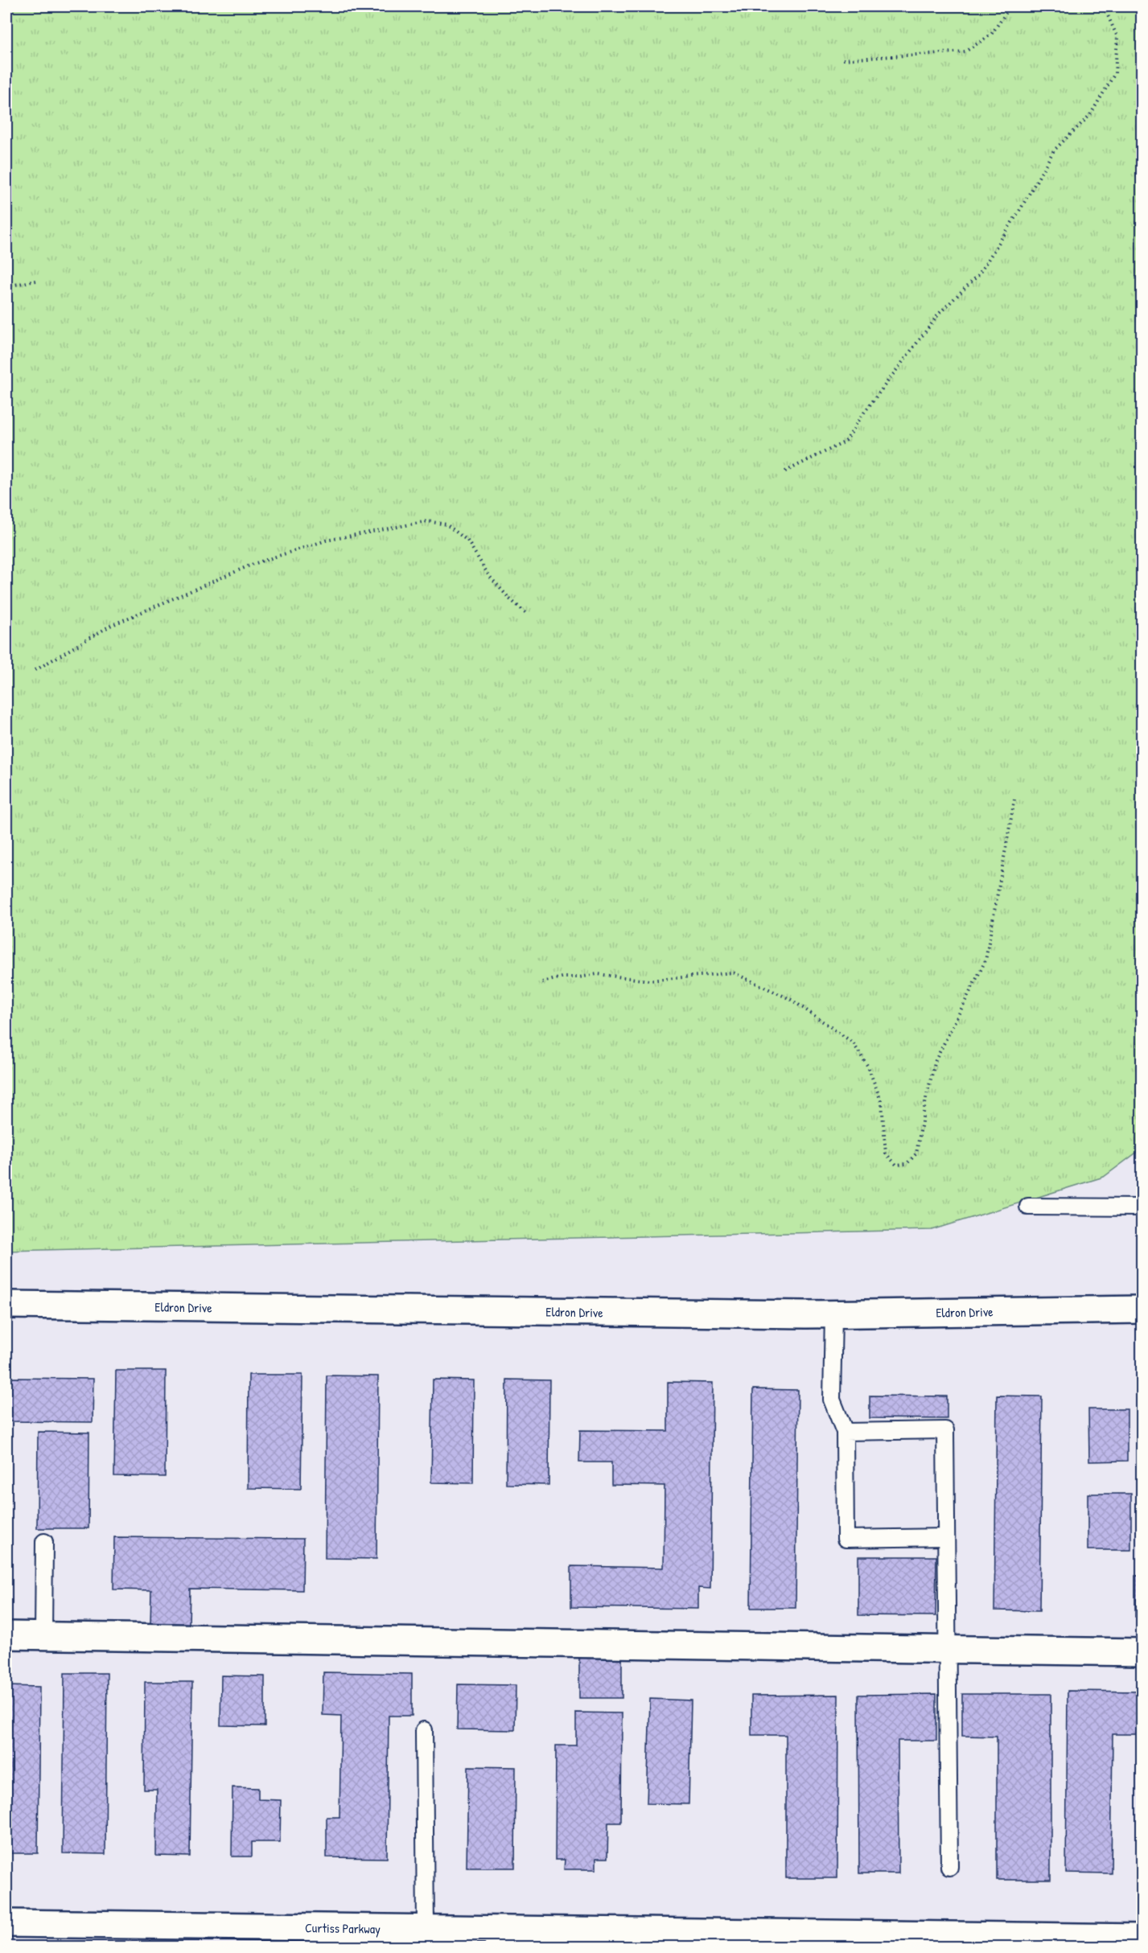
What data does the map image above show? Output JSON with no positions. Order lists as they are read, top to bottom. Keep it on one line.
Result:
{"streets":{"street":["Eldron Drive","Curtiss Parkway"]}}
